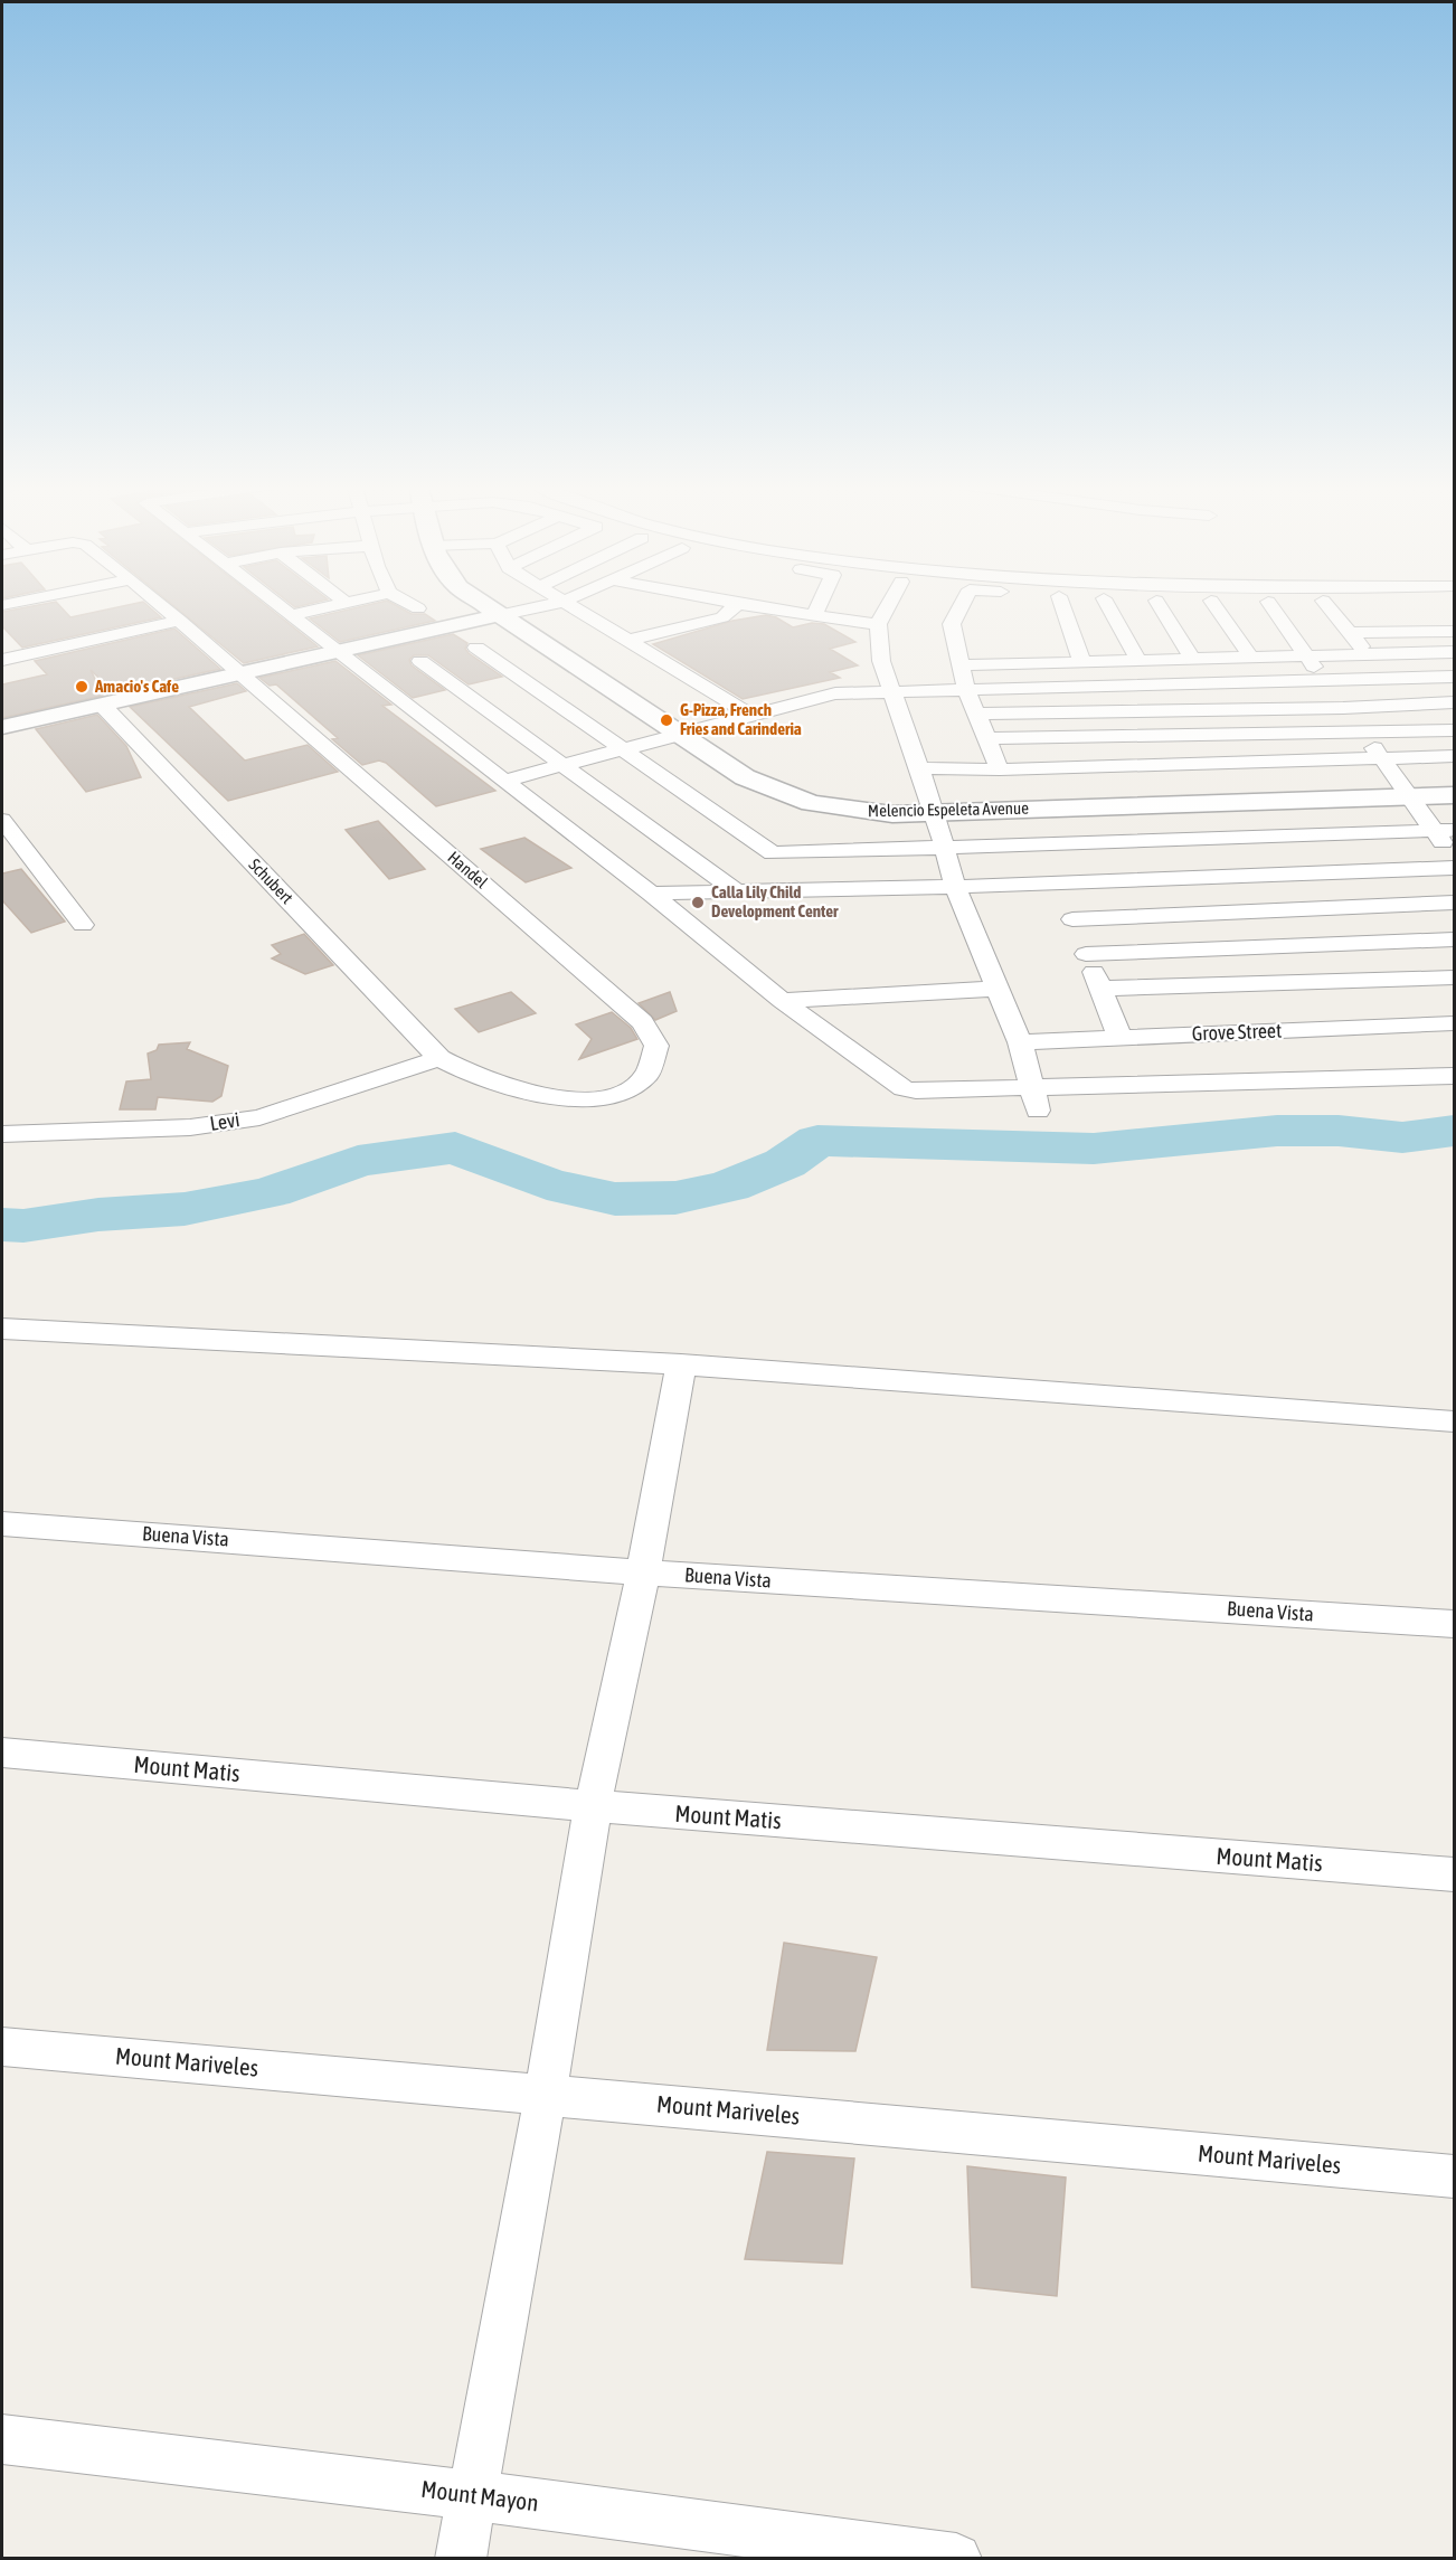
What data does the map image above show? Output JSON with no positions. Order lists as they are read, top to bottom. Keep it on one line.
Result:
{"streets":{"street":["Melencio Espeleta Avenue","Handel","Schubert","Grove Street","Levi","Buena Vista","Mount Matis","Mount Mariveles","Mount Mayon"]},"crossings":[["Handel","Schubert"],["Handel","Levi"],["Schubert","Levi"]],"places":["Amacio's Cafe","G-Pizza, French Fries and Carinderia","Calla Lily Child Development Center"]}
